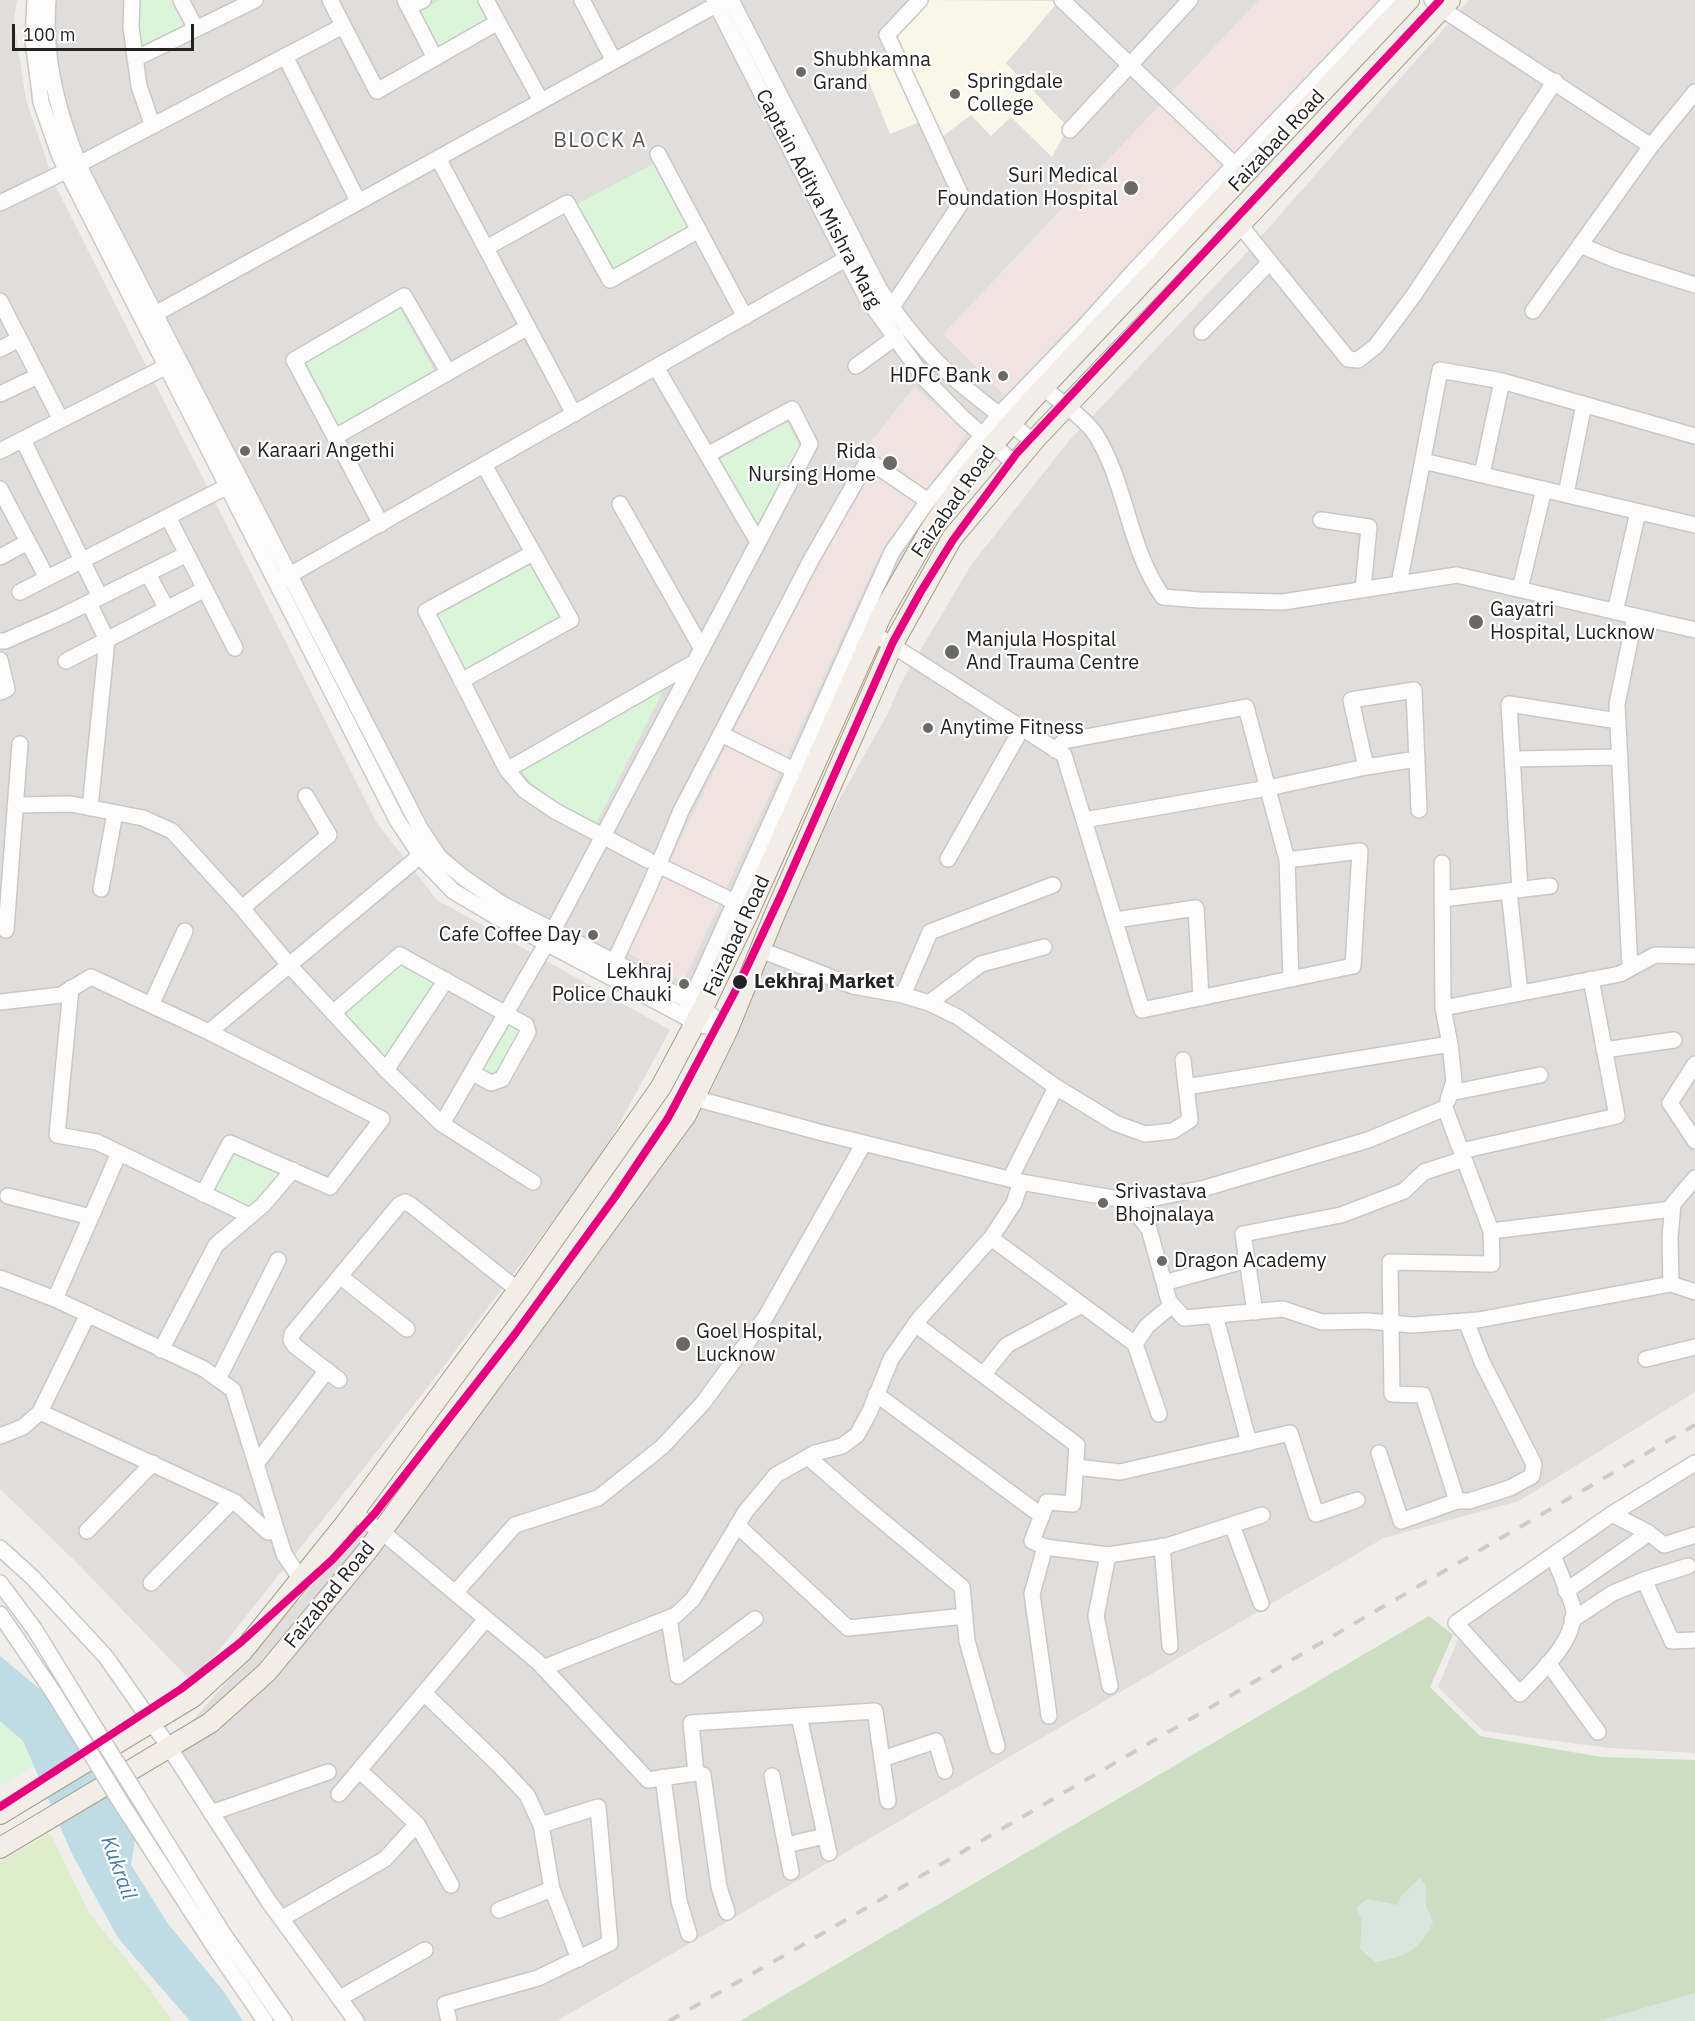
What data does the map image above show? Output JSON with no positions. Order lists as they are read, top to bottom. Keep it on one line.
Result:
{"streets":{"main road":["Faizabad Road"],"street":["Captain Aditya Mishra Marg"]},"crossings":[["Faizabad Road","Captain Aditya Mishra Marg"]],"districts":["BLOCK A"],"water":["Kukrail"],"places":["Shubhkamna Grand","Springdale College","Suri Medical Foundation Hospital","HDFC Bank","Karaari Angethi","Rida Nursing Home","Gayatri Hospital, Lucknow","Manjula Hospital And Trauma Centre","Anytime Fitness","Cafe Coffee Day","Lekhraj Market","Lekhraj Police Chauki","Srivastava Bhojnalaya","Dragon Academy","Goel Hospital, Lucknow"],"scale_bar":"100 m"}
